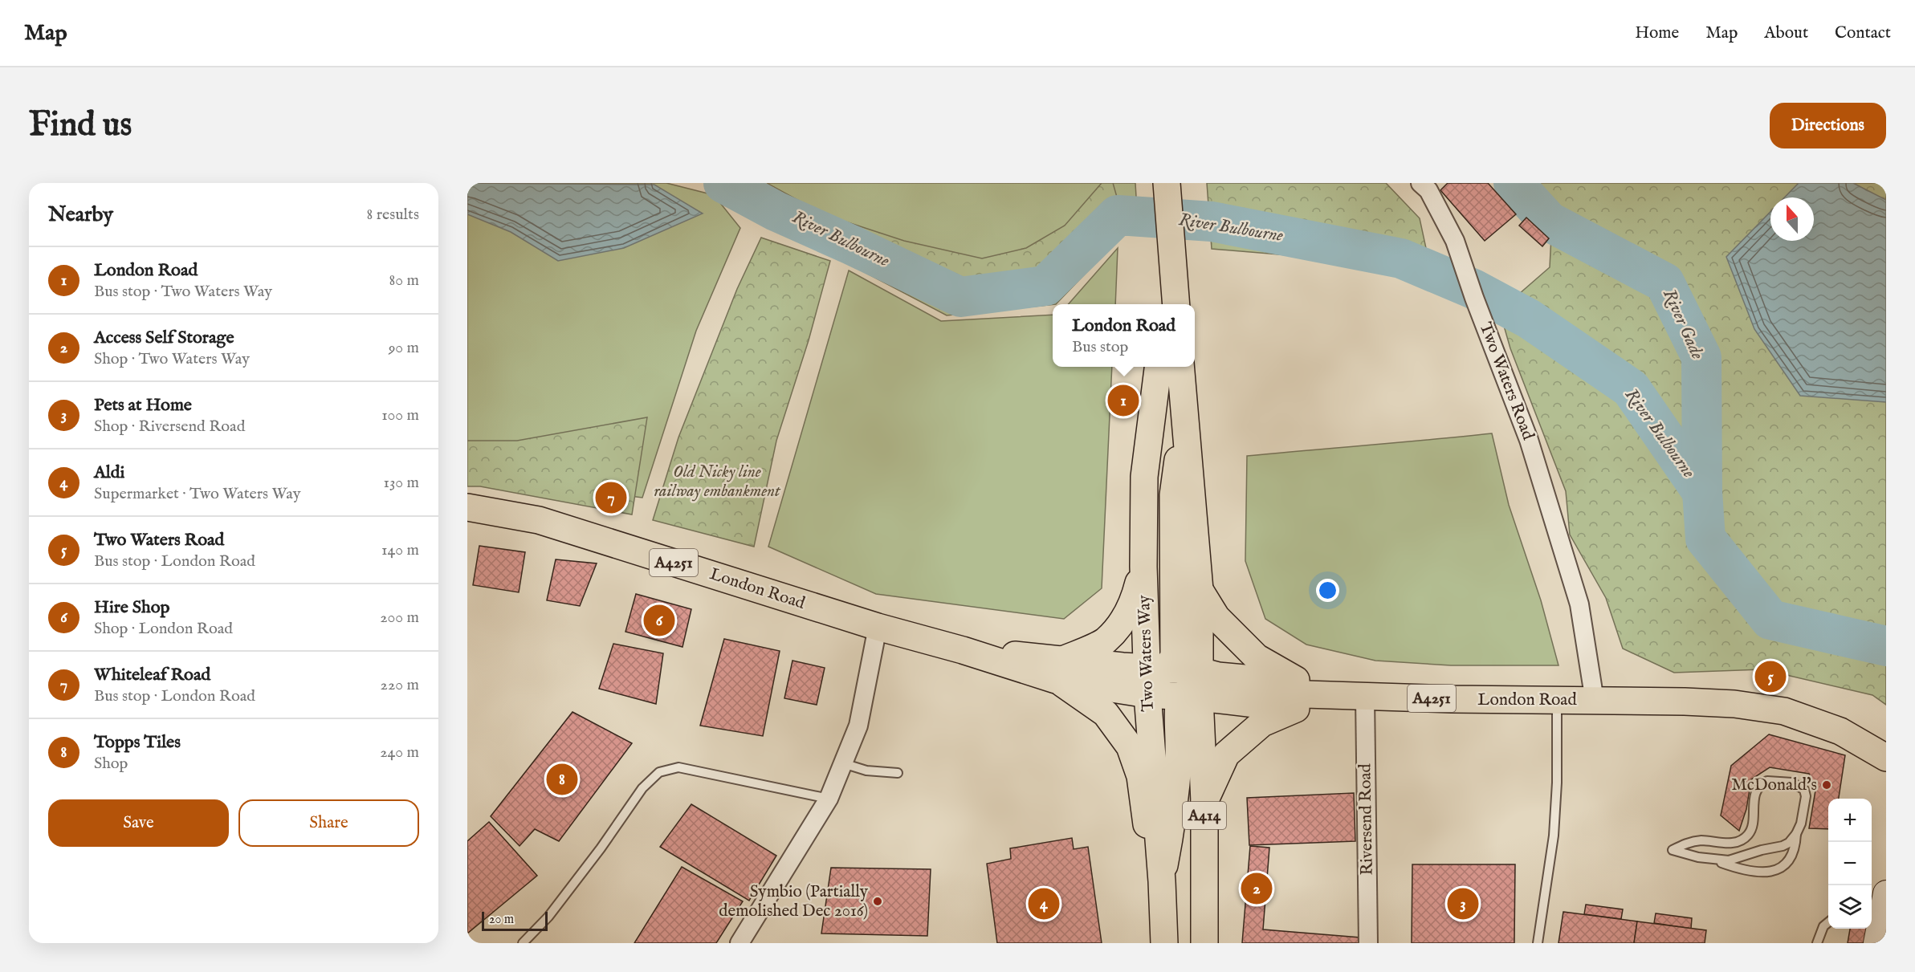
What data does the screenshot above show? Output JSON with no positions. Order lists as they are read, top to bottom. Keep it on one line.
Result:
{"streets":{"main road":["A4251","London Road","Two Waters Way","A414"],"street":["Two Waters Road","Riversend Road"]},"crossings":[["Two Waters Road","London Road"],["London Road","Two Waters Way"],["London Road","A414"],["London Road","Riversend Road"]],"water":["River Bulbourne","River Gade"],"parks":["Old Nicky line railway embankment"],"places":["McDonald's","Symbio (Partially demolished Dec 2016)"],"scale_bar":"20 m","north":"top","page":{"header":"Map","nav":["Home","Map","About","Contact"],"buttons":["Directions",["Save","Share"]],"title":"Find us","heading":["Nearby","8 results"],"list":[{"mark":"1","name":"London Road","note":"Bus stop · Two Waters Way","value":"80 m"},{"mark":"2","name":"Access Self Storage","note":"Shop · Two Waters Way","value":"90 m"},{"mark":"3","name":"Pets at Home","note":"Shop · Riversend Road","value":"100 m"},{"mark":"4","name":"Aldi","note":"Supermarket · Two Waters Way","value":"130 m"},{"mark":"5","name":"Two Waters Road","note":"Bus stop · London Road","value":"140 m"},{"mark":"6","name":"Hire Shop","note":"Shop · London Road","value":"200 m"},{"mark":"7","name":"Whiteleaf Road","note":"Bus stop · London Road","value":"220 m"},{"mark":"8","name":"Topps Tiles","note":"Shop","value":"240 m"}],"popup":["London Road","Bus stop"],"pins":["1","7","6","5","8","2","3","4"],"map_buttons":["+","−"],"scale":"20 m"}}
